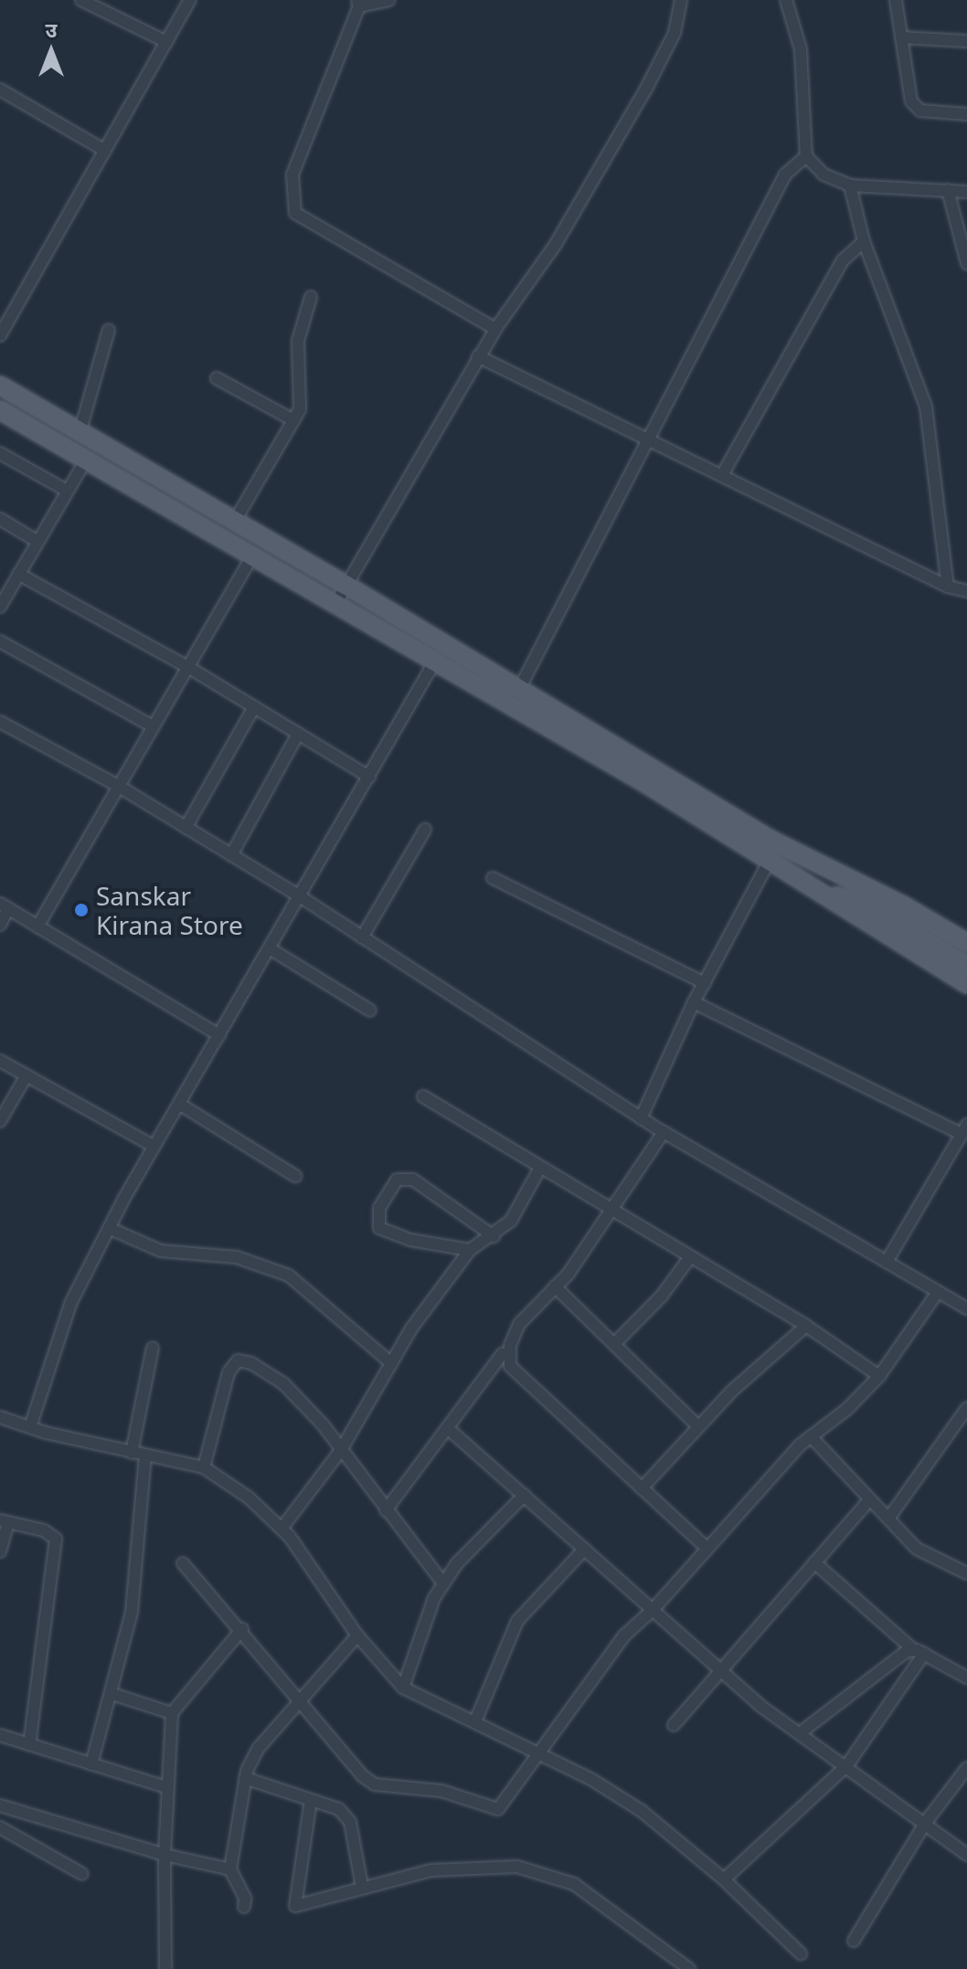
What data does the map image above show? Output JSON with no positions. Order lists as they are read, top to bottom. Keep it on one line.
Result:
{"places":["Sanskar Kirana Store"],"north":"top"}
